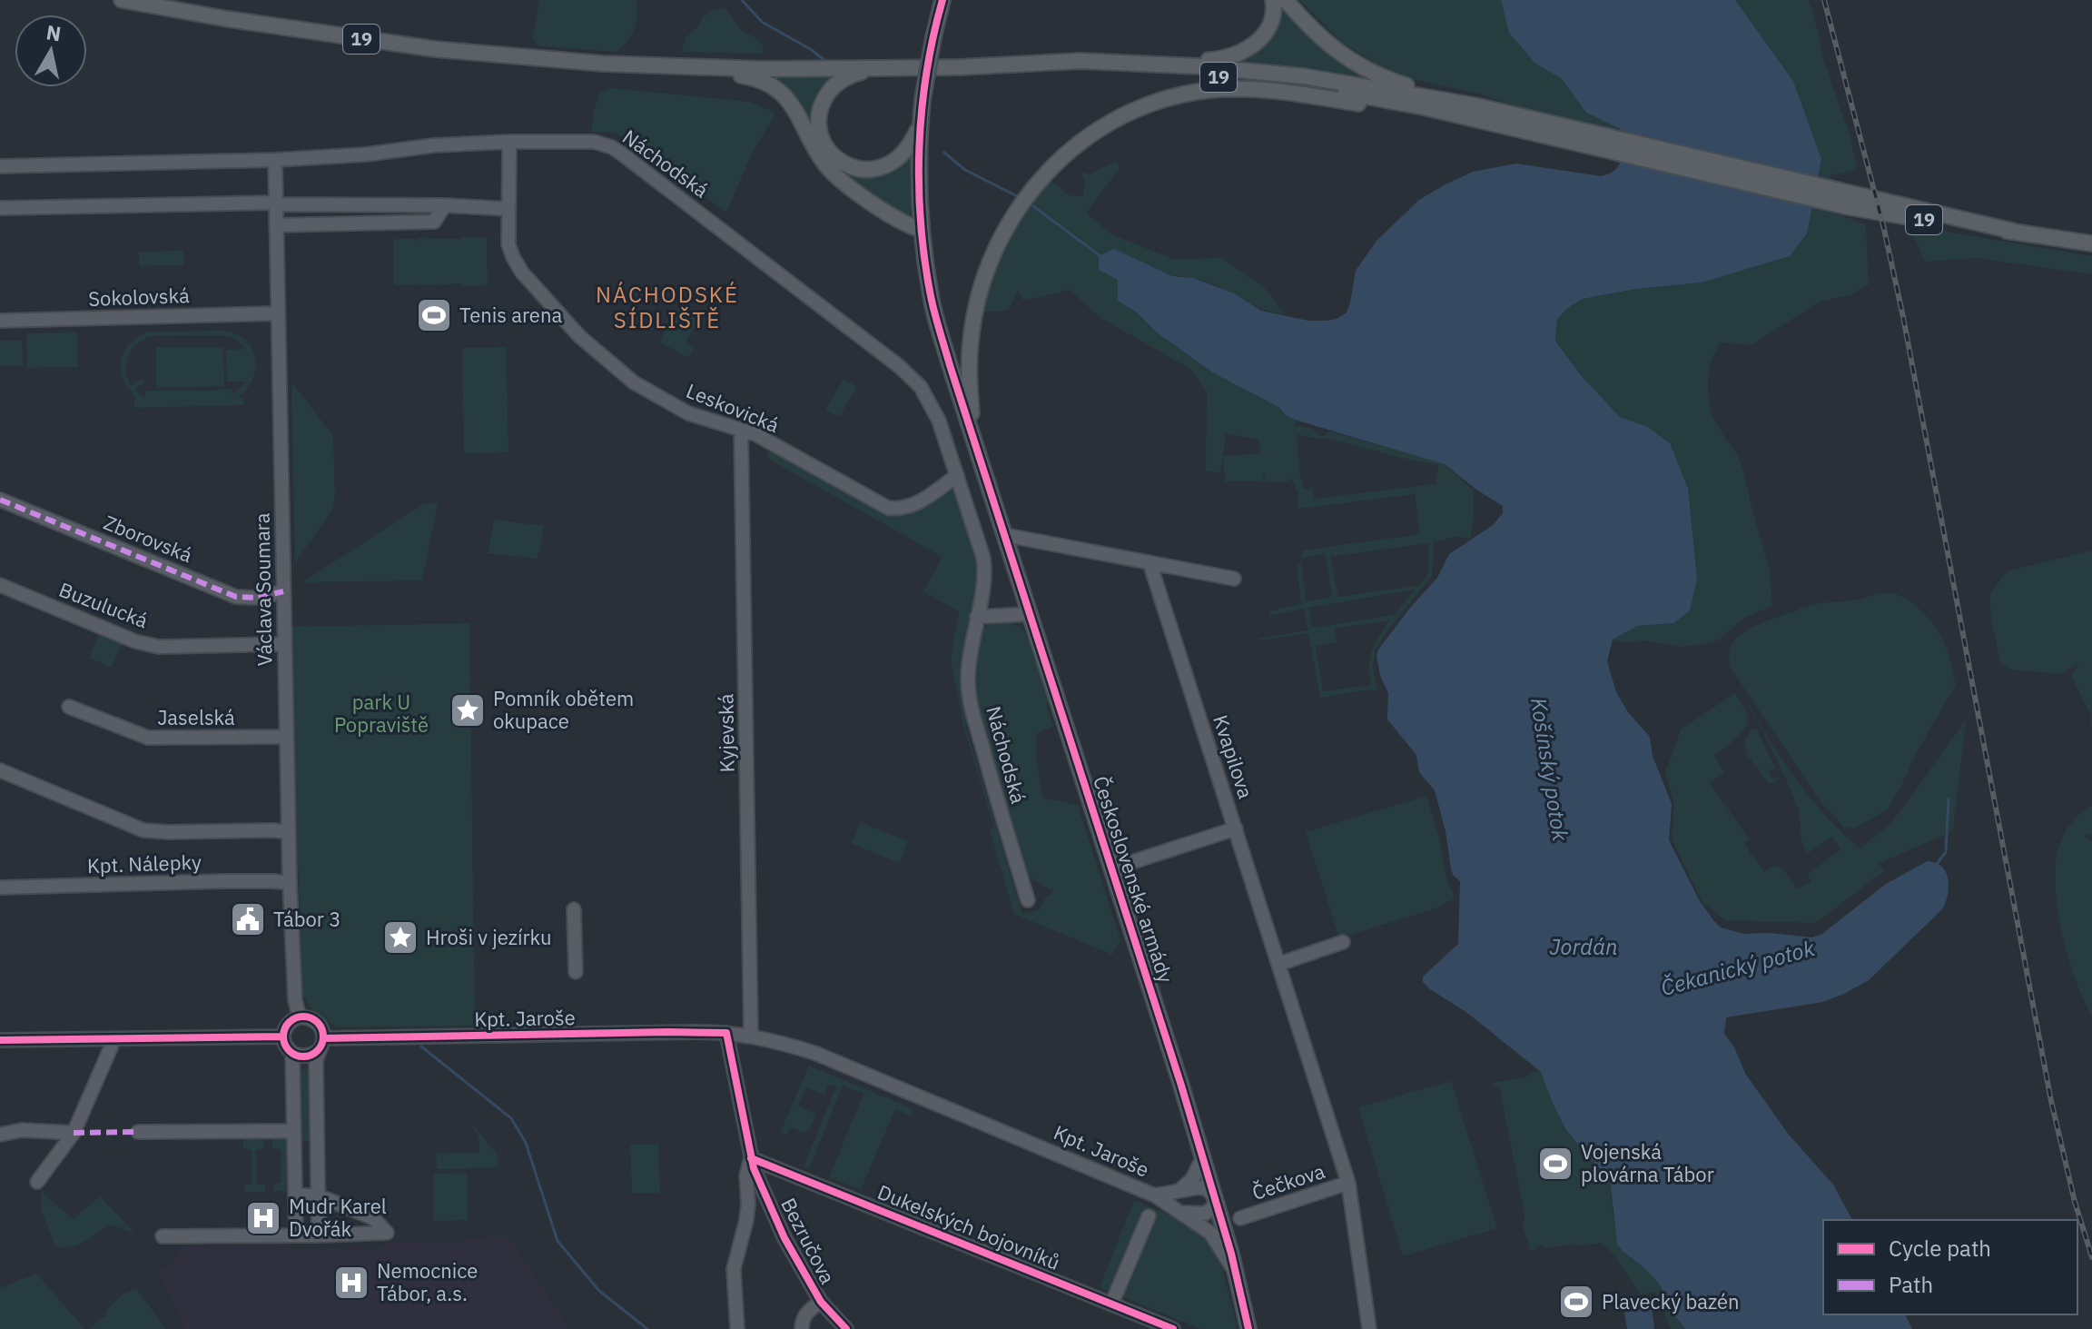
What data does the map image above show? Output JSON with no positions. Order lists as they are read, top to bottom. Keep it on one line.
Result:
{"streets":{"main road":["19","Československé armády"],"street":["Náchodská","Sokolovská","Leskovická","Zborovská","Václava Soumara","Buzulucká","Jaselská","Kyjevská","Kvapilova","Kpt. Nálepky","Kpt. Jaroše","Čečkova","Dukelských bojovníků","Bezručova"]},"crossings":[["Náchodská","Leskovická"],["Náchodská","Václava Soumara"],["Sokolovská","Václava Soumara"],["Leskovická","Kyjevská"],["Zborovská","Václava Soumara"],["Václava Soumara","Buzulucká"],["Václava Soumara","Jaselská"],["Václava Soumara","Kpt. Nálepky"],["Václava Soumara","Kpt. Jaroše"],["Kyjevská","Kpt. Jaroše"],["Kvapilova","Čečkova"],["Československé armády","Kpt. Jaroše"],["Kpt. Jaroše","Bezručova"],["Dukelských bojovníků","Bezručova"]],"districts":["NÁCHODSKÉ SÍDLIŠTĚ"],"water":["Košínský potok","Jordán","Čekanický potok"],"parks":["park U Popraviště"],"places":{"sports":["Tenis arena","Vojenská plovárna Tábor","Plavecký bazén"],"place":["Pomník obětem okupace","Hroši v jezírku"],"public building":["Tábor 3"],"hospital":["Mudr Karel Dvořák","Nemocnice Tábor, a.s."]},"legend":["Cycle path","Path"],"north":"top"}
